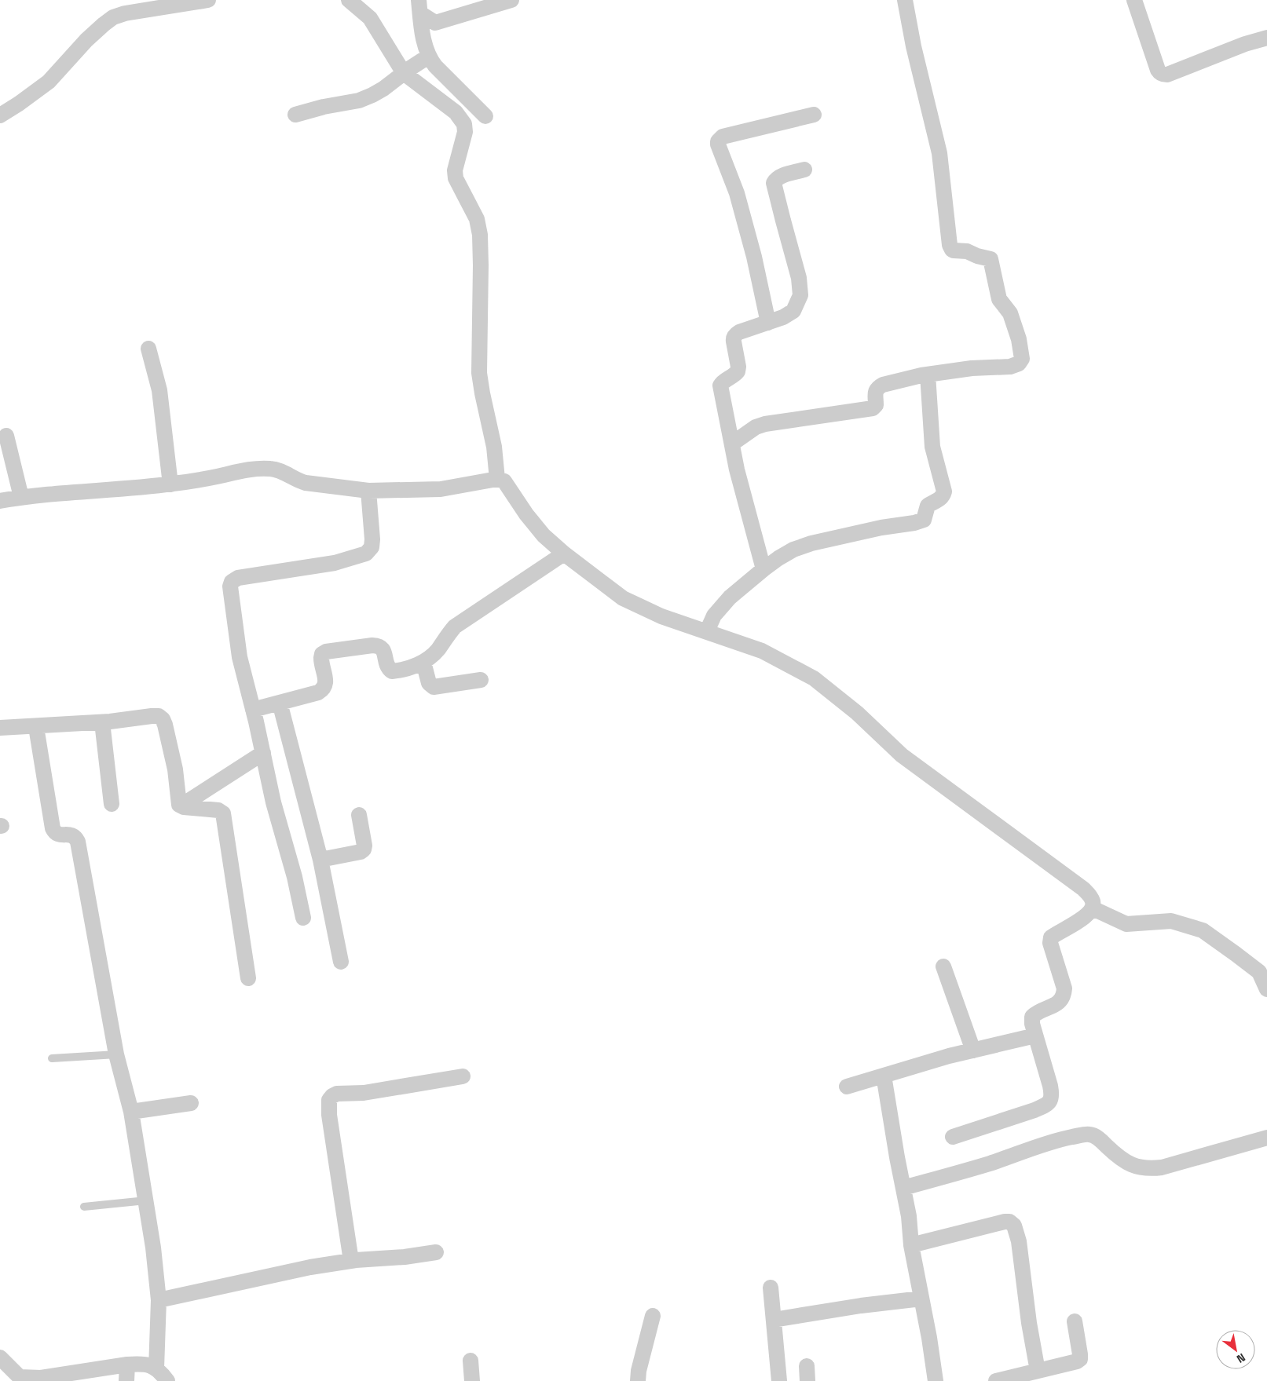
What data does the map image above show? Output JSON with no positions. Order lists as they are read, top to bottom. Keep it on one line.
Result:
{"north":"bottom right"}
